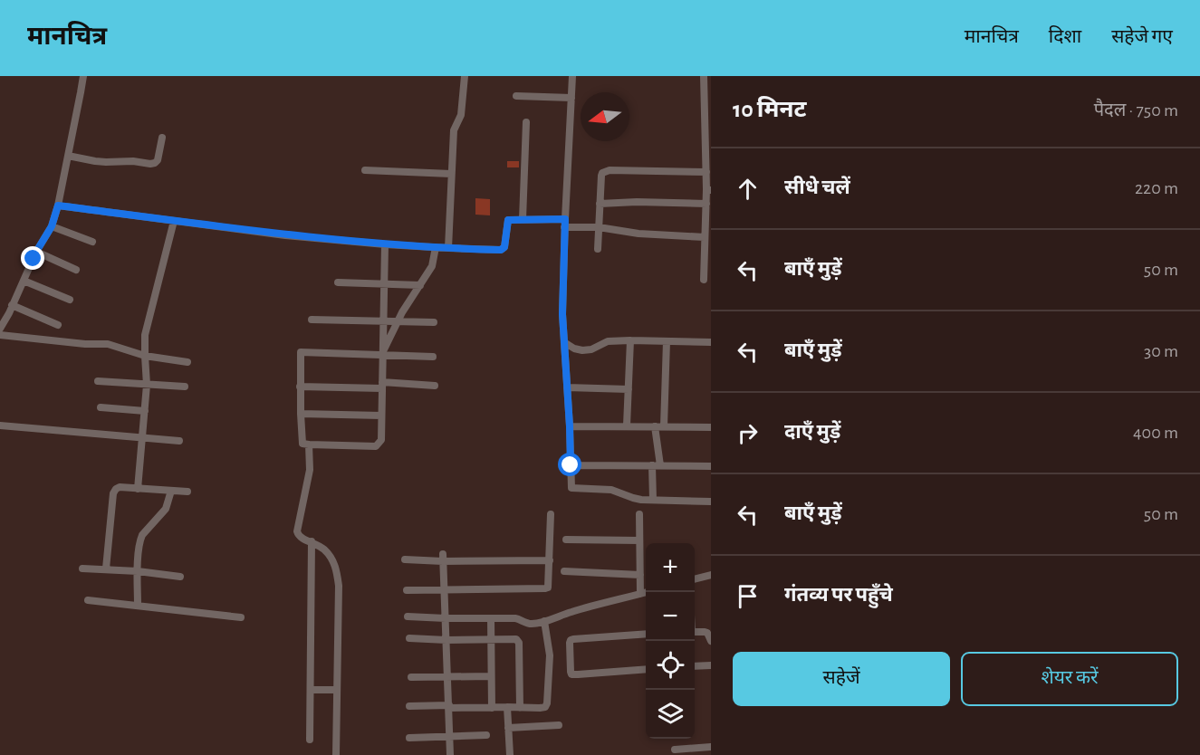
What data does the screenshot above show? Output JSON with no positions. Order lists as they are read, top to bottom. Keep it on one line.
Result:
{"north":"left","page":{"header":"मानचित्र","nav":["मानचित्र","दिशा","सहेजे गए"],"heading":["10 मिनट","पैदल · 750 m"],"list":[["सीधे चलें","220 m"],["बाएँ मुड़ें","50 m"],["बाएँ मुड़ें","30 m"],["दाएँ मुड़ें","400 m"],["बाएँ मुड़ें","50 m"],"गंतव्य पर पहुँचे"],"map_buttons":["+","−"],"buttons":["सहेजें","शेयर करें"]}}
